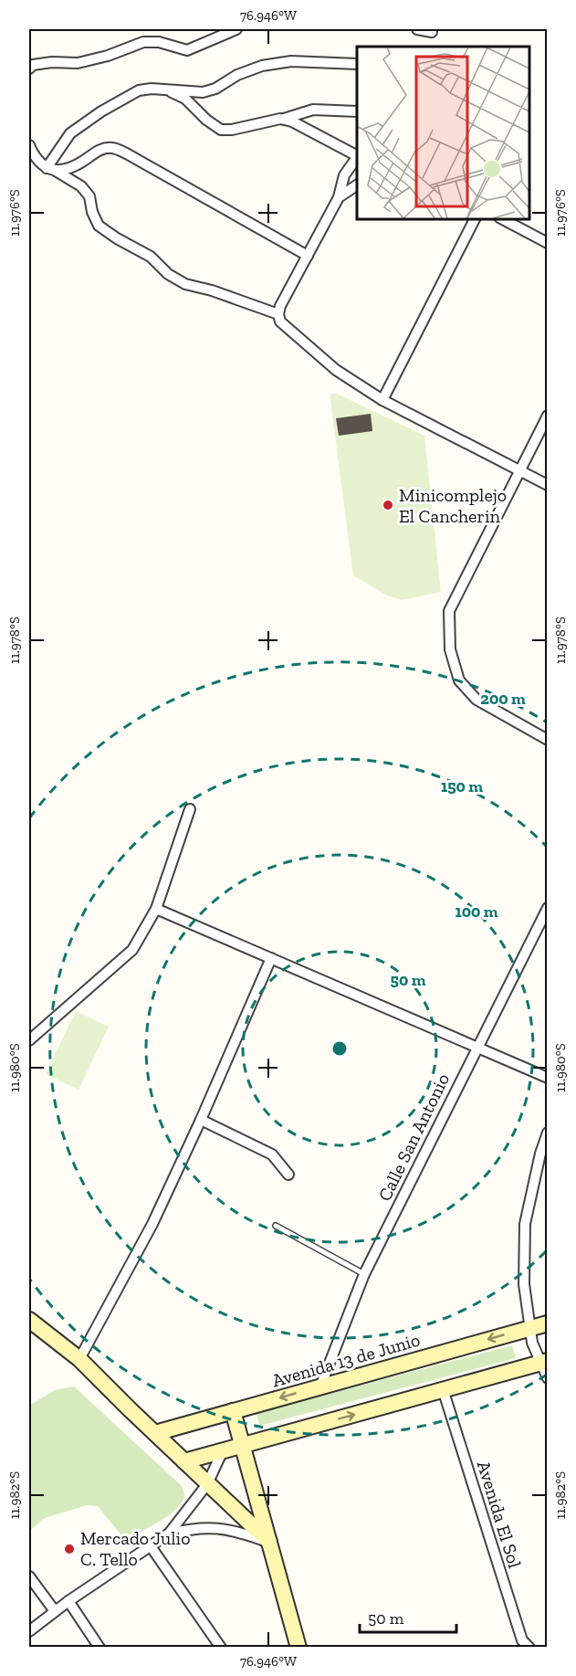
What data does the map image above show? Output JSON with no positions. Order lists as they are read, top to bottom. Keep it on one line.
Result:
{"streets":{"street":["Calle San Antonio","Avenida 13 de Junio","Avenida El Sol"]},"crossings":[["Calle San Antonio","Avenida 13 de Junio"]],"places":["Minicomplejo El Cancherin","Mercado Julio C. Tello"],"scale_bar":"50 m","coordinates":["76.946°W","11.976°S","11.978°S","11.980°S","11.982°S"],"rings":["200 m","150 m","100 m","50 m"]}
